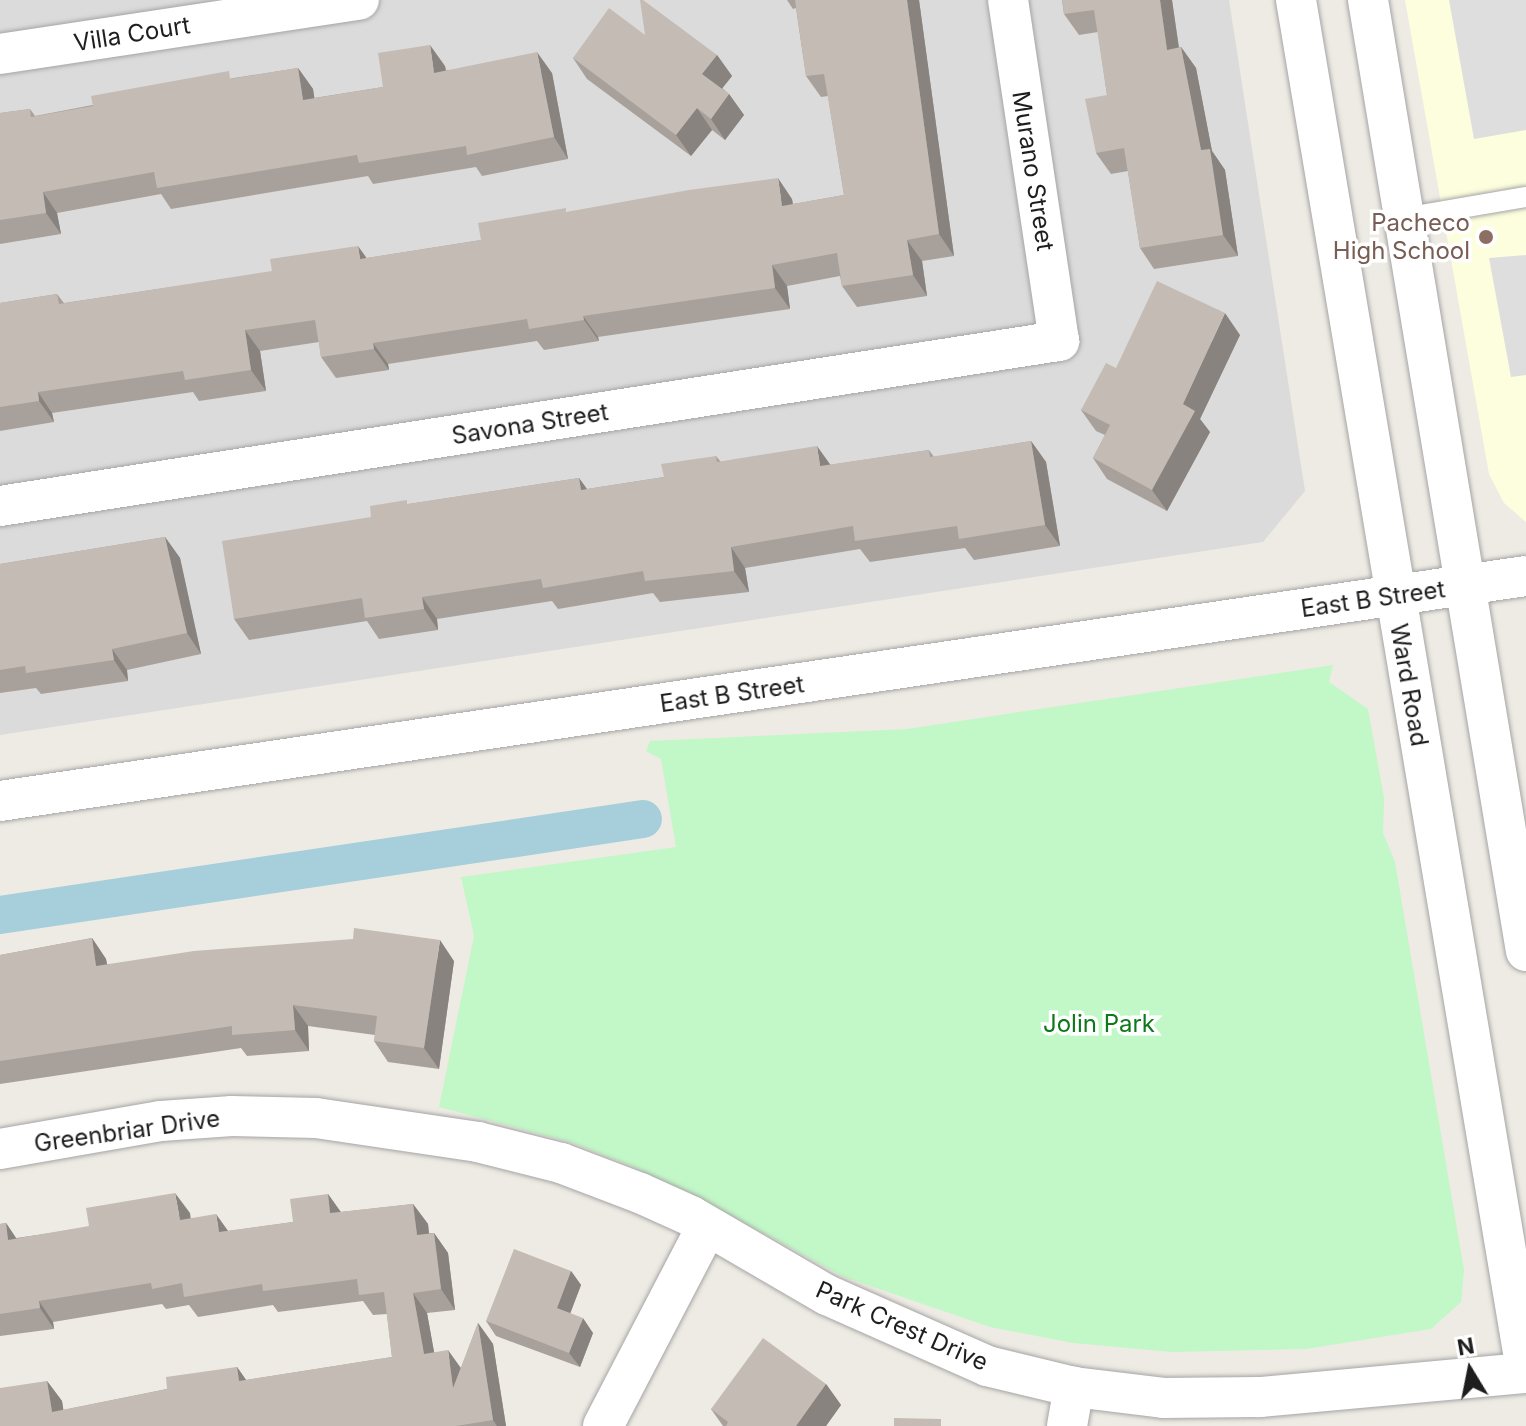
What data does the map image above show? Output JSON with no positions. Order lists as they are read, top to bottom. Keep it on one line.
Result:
{"streets":{"street":["Villa Court","Murano Street","Savona Street","East B Street","Ward Road","Greenbriar Drive","Park Crest Drive"]},"crossings":[["Murano Street","Savona Street"],["East B Street","Ward Road"],["Ward Road","Park Crest Drive"],["Greenbriar Drive","Park Crest Drive"]],"parks":["Jolin Park"],"places":["Pacheco High School"],"north":"top"}
